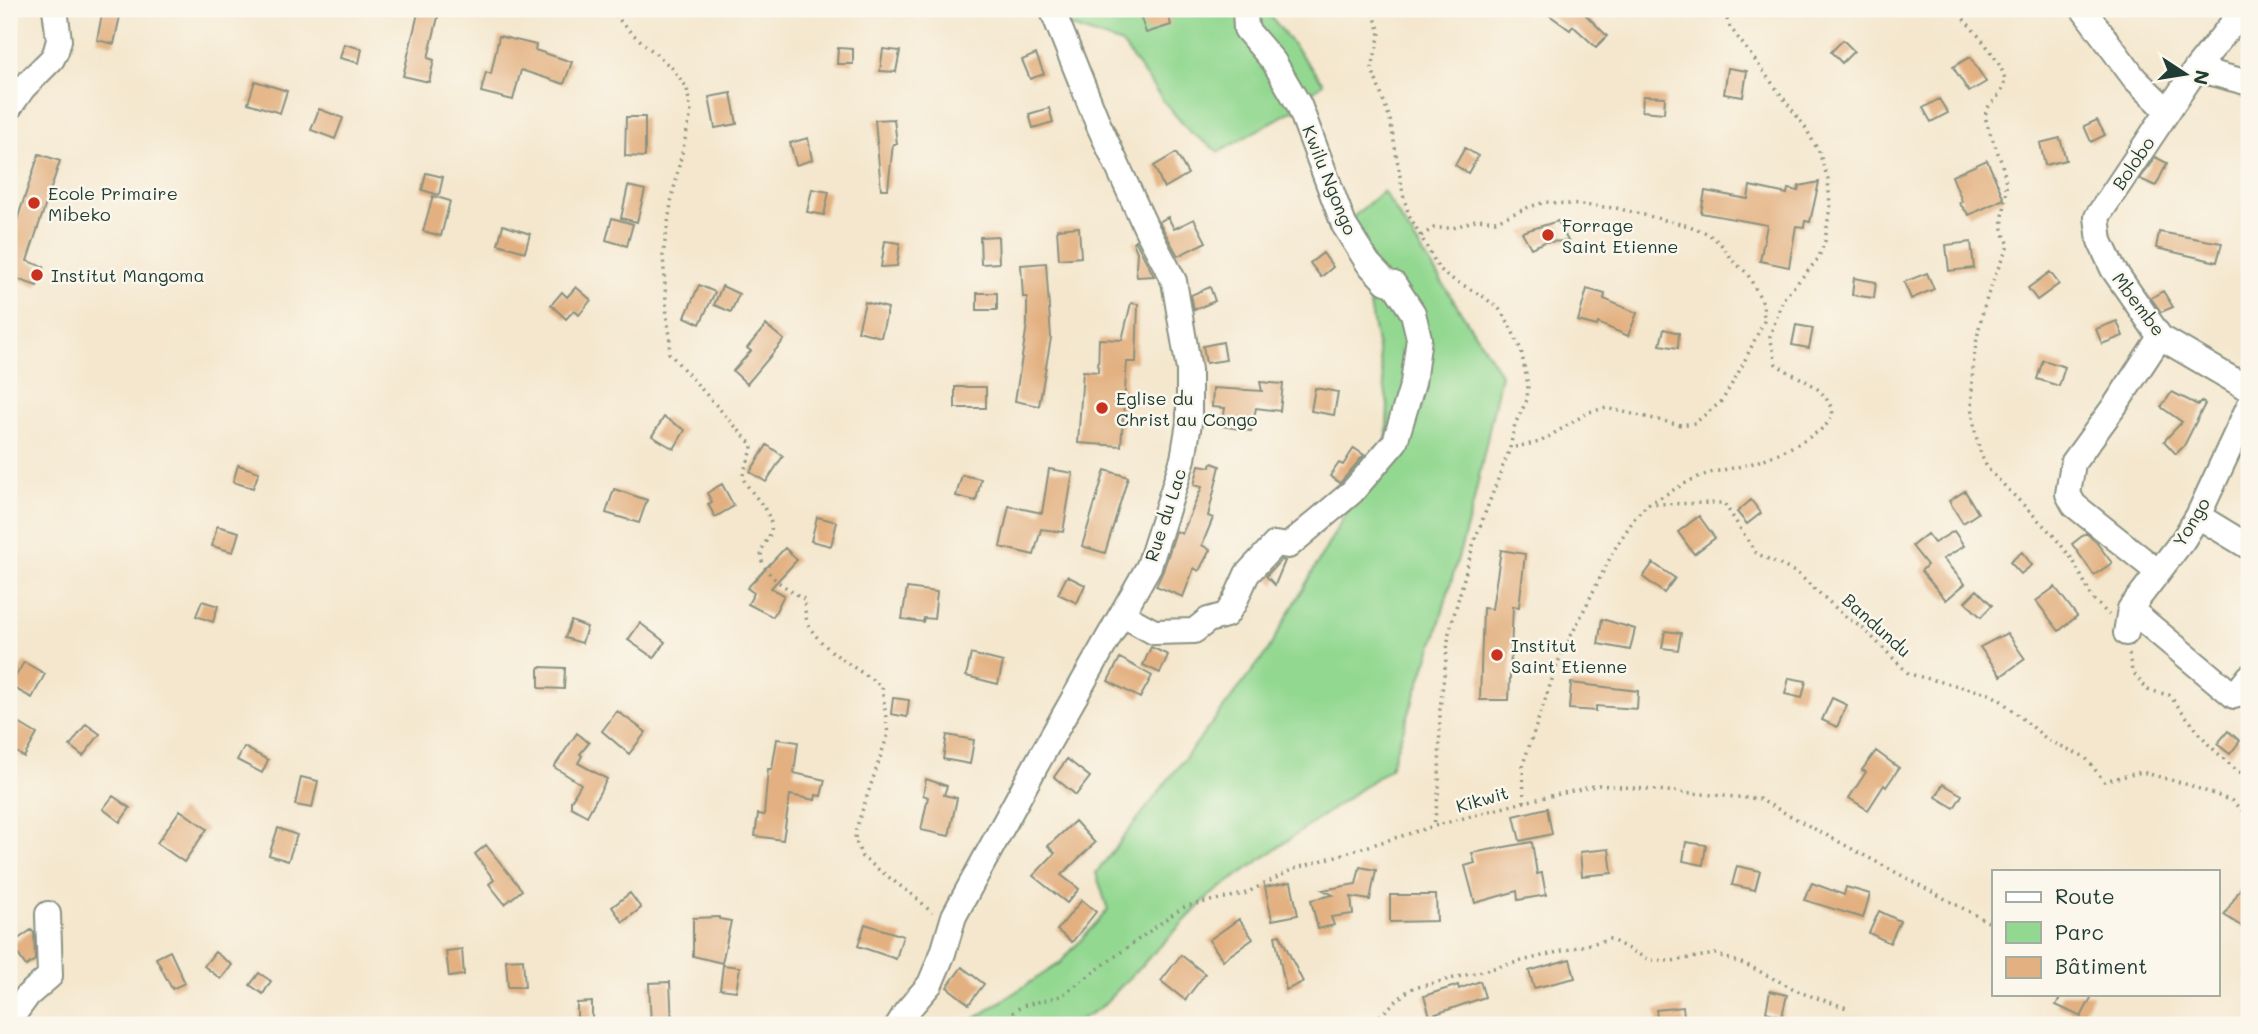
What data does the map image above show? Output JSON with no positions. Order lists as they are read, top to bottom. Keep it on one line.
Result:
{"streets":{"street":["Bolobo","Kwilu Ngongo","Mbembe","Rue du Lac","Yongo"],"path":["Bandundu","Kikwit"]},"crossings":[["Bolobo","Mbembe"],["Kwilu Ngongo","Rue du Lac"]],"places":["Ecole Primaire Mibeko","Forrage Saint Etienne","Institut Mangoma","Eglise du Christ au Congo","Institut Saint Etienne"],"legend":["Route","Parc","Bâtiment"],"north":"right"}
